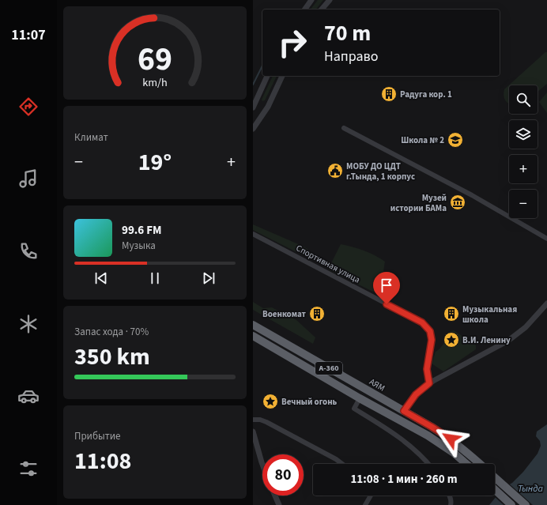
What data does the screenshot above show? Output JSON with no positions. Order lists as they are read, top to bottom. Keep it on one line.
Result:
{"streets":{"highway":["А-360","АЯМ"],"street":["Спортивная улица"]},"water":["Тында"],"places":{"building":["Радуга кор. 1","Военкомат","Музыкальная школа"],"school or university":["Школа № 2"],"public building":["МОБУ ДО ЦДТ г.Тында, 1 корпус"],"museum":["Музей истории БАМа"],"place":["В.И. Ленину","Вечный огонь"]},"page":{"tabs":"11:07","turn":["70 m","Направо"],"map_buttons":["+","−"],"tile":["Климат",["Запас хода · 70%","350 km"],["Прибытие","11:08"]],"heat":["−","19°","+"],"song":["99.6 FM","Музыка"],"limit":"80","trip":"11:08 · 1 мин · 260 m","gauge":["69","km/h"]}}
